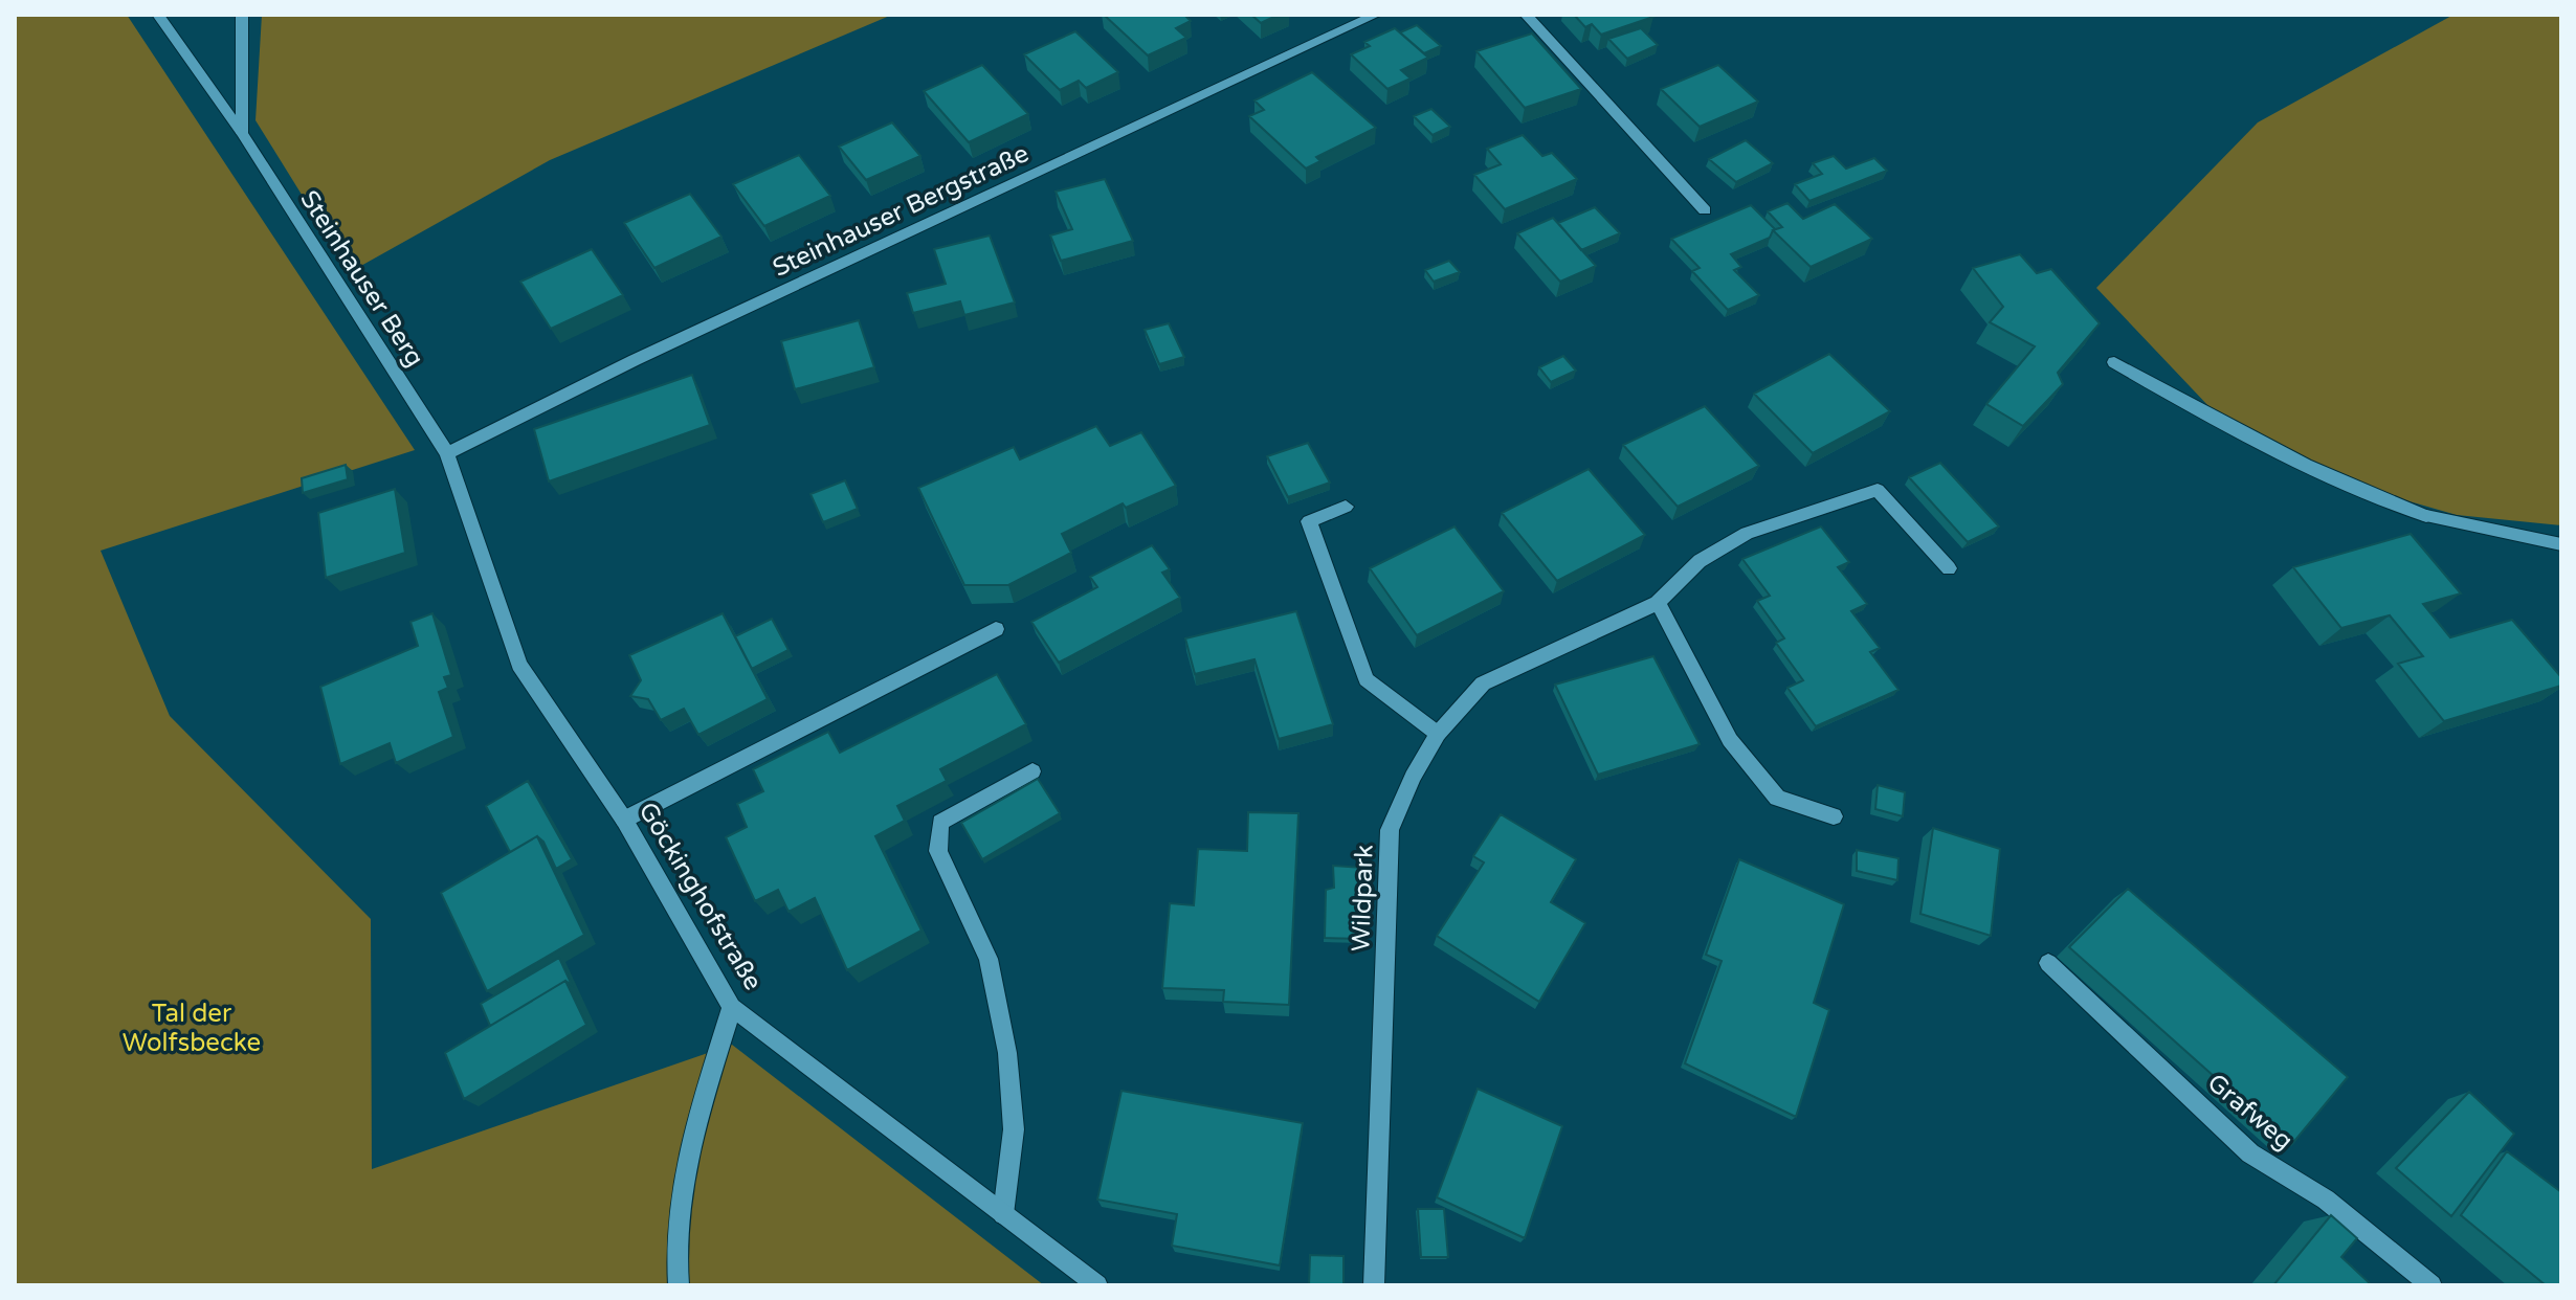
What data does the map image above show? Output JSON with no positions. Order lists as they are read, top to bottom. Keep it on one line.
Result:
{"streets":{"street":["Steinhauser Bergstraße","Steinhauser Berg","Göckinghofstraße","Wildpark","Grafweg"]},"crossings":[["Steinhauser Bergstraße","Steinhauser Berg"],["Steinhauser Bergstraße","Göckinghofstraße"],["Steinhauser Berg","Göckinghofstraße"]],"parks":["Tal der Wolfsbecke"]}
